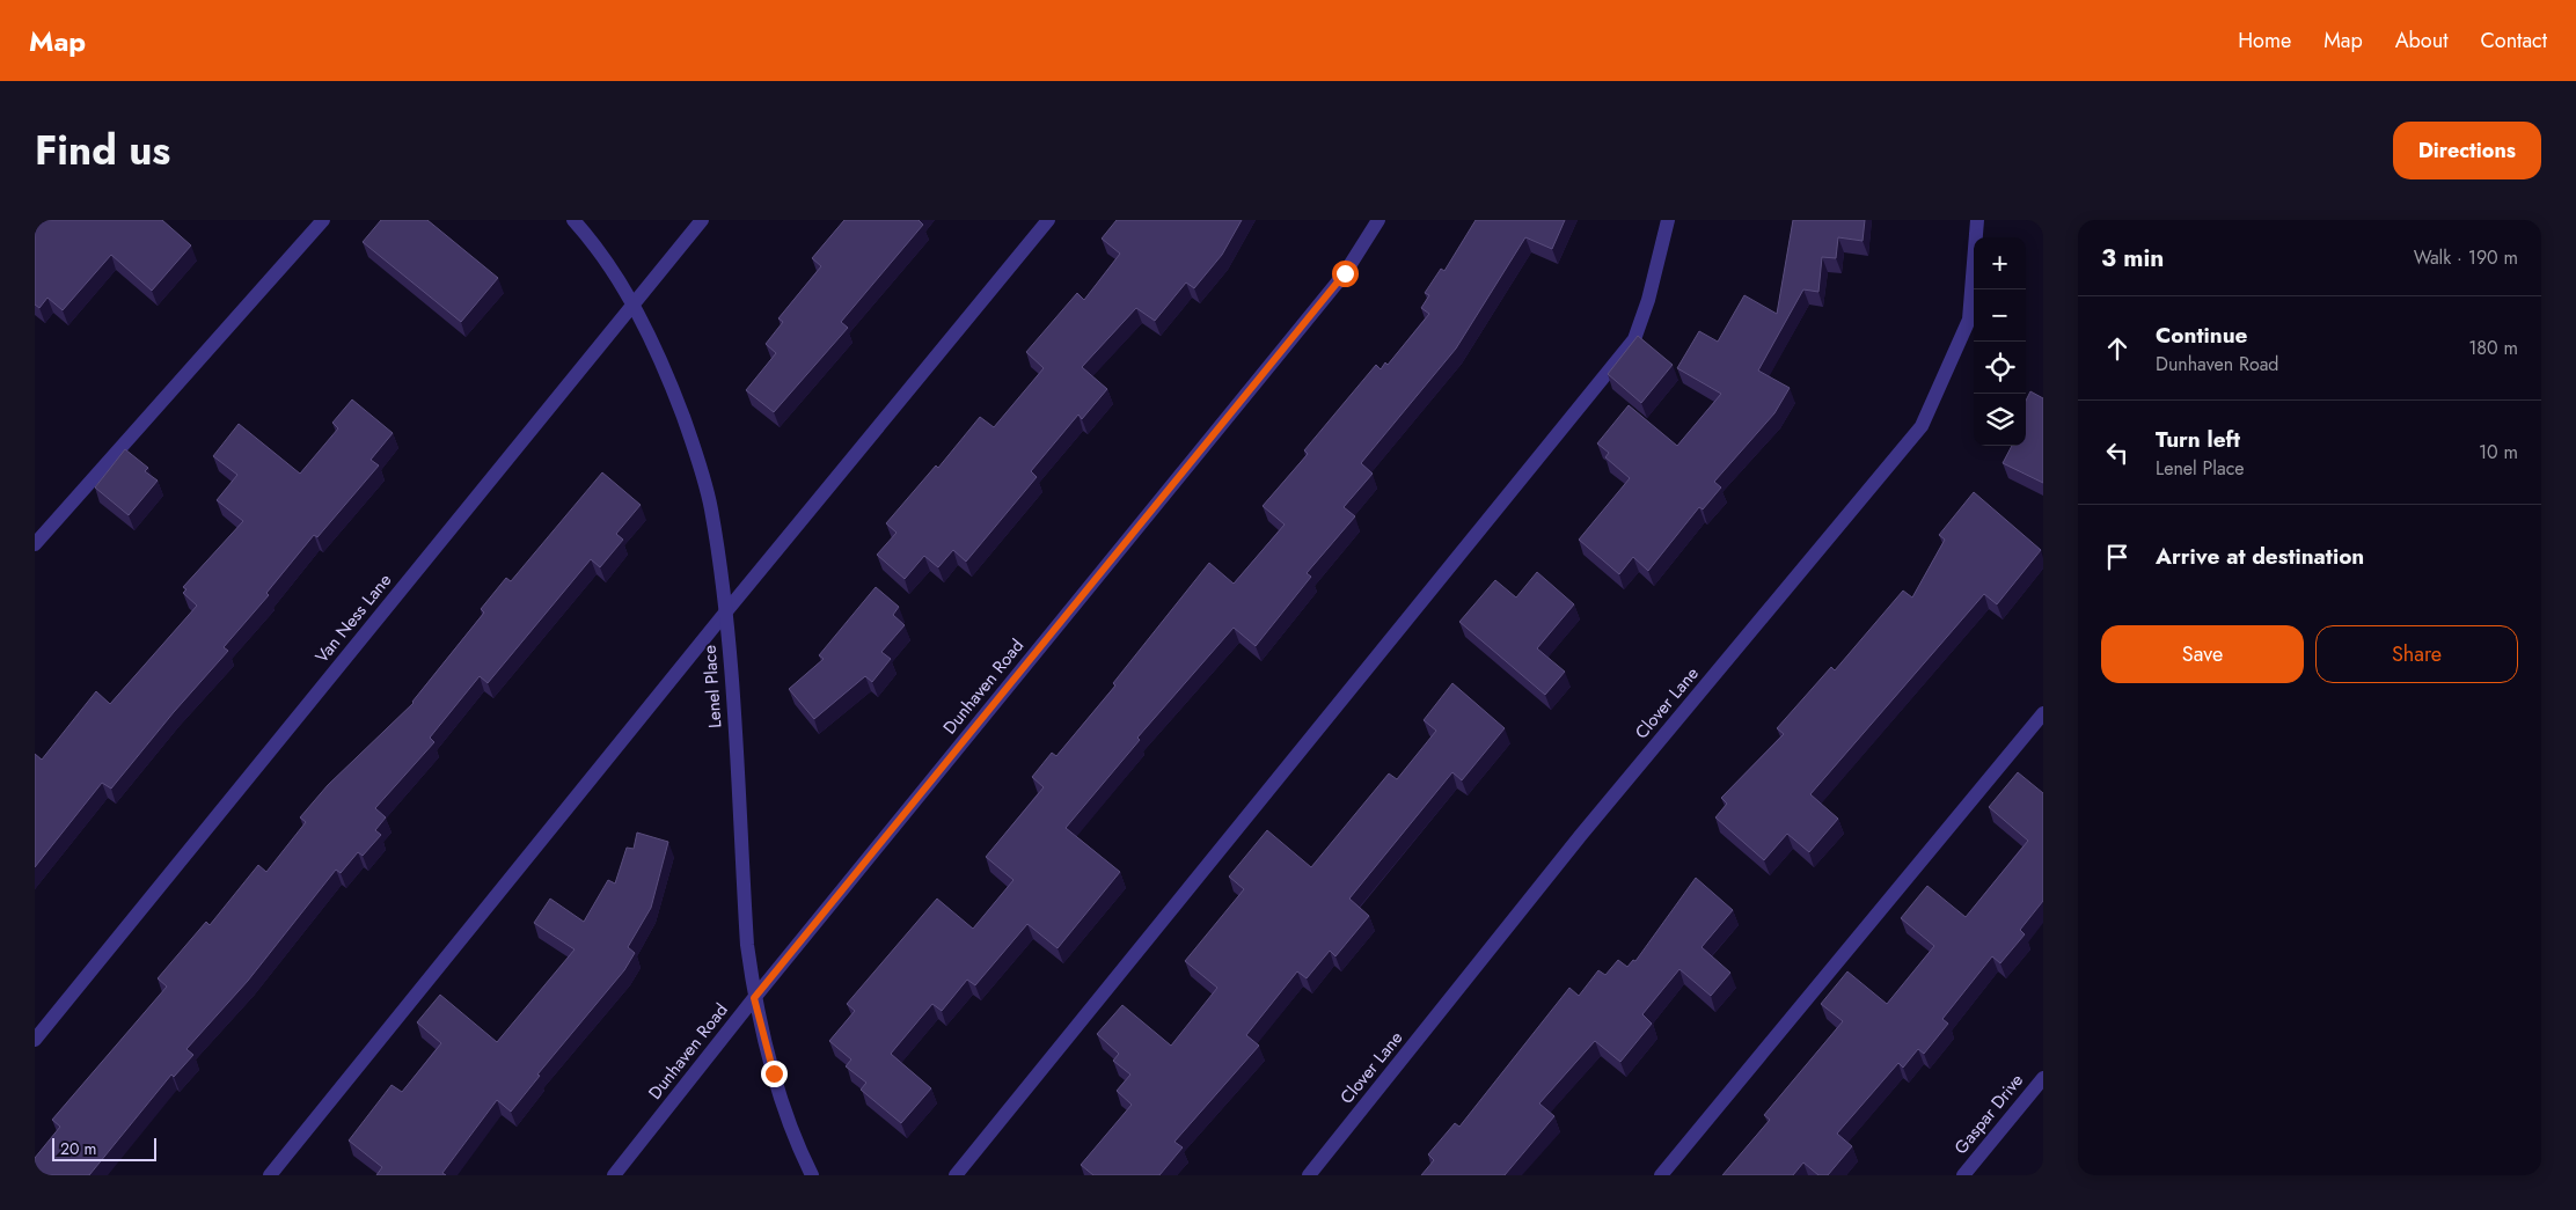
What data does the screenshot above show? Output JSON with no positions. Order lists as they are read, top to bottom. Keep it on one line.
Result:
{"streets":{"street":["Van Ness Lane","Lenel Place","Dunhaven Road","Clover Lane","Gaspar Drive"]},"crossings":[["Van Ness Lane","Lenel Place"],["Lenel Place","Dunhaven Road"]],"scale_bar":"20 m","page":{"header":"Map","nav":["Home","Map","About","Contact"],"title":"Find us","buttons":["Directions",["Save","Share"]],"heading":["3 min","Walk · 190 m"],"map_buttons":["+","−"],"list":[["Continue","Dunhaven Road","180 m"],["Turn left","Lenel Place","10 m"],"Arrive at destination"],"scale":"20 m"}}
